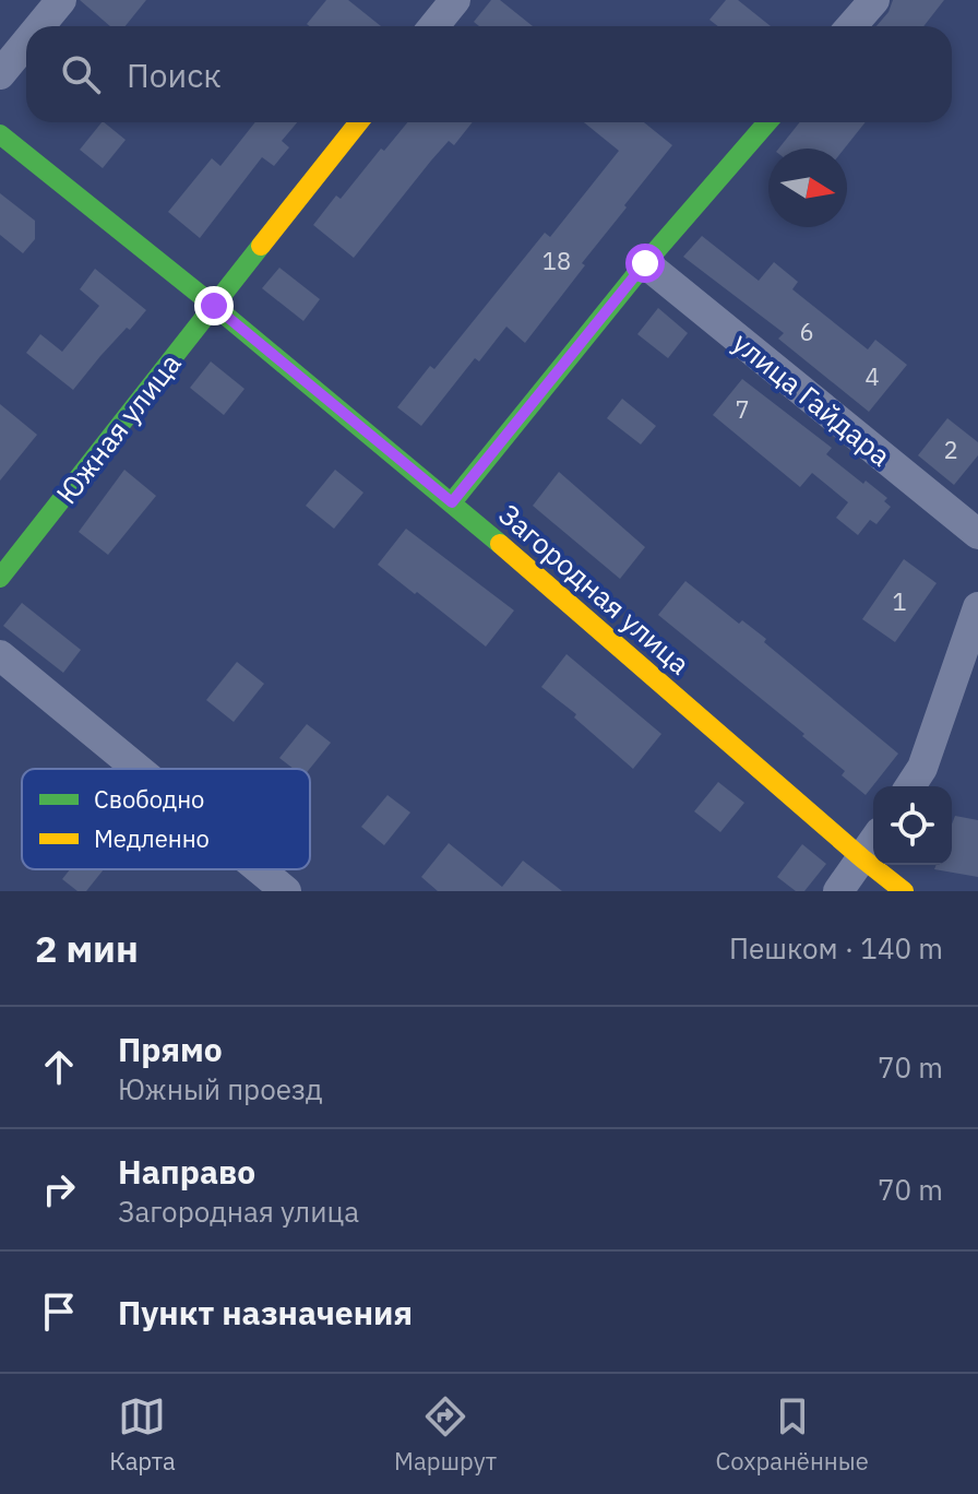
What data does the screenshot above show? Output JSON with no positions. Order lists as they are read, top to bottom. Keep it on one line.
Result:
{"streets":{"street":["улица Гайдара","Южная улица","Загородная улица"]},"crossings":[["Южная улица","Загородная улица"]],"house_numbers":["18","6","4","7","2","1"],"legend":["Свободно","Медленно"],"north":"right","page":{"search":"Поиск","heading":["2 мин","Пешком · 140 m"],"list":[["Прямо","Южный проезд","70 m"],["Направо","Загородная улица","70 m"],"Пункт назначения"],"nav":["Карта","Маршрут","Сохранённые"]}}
